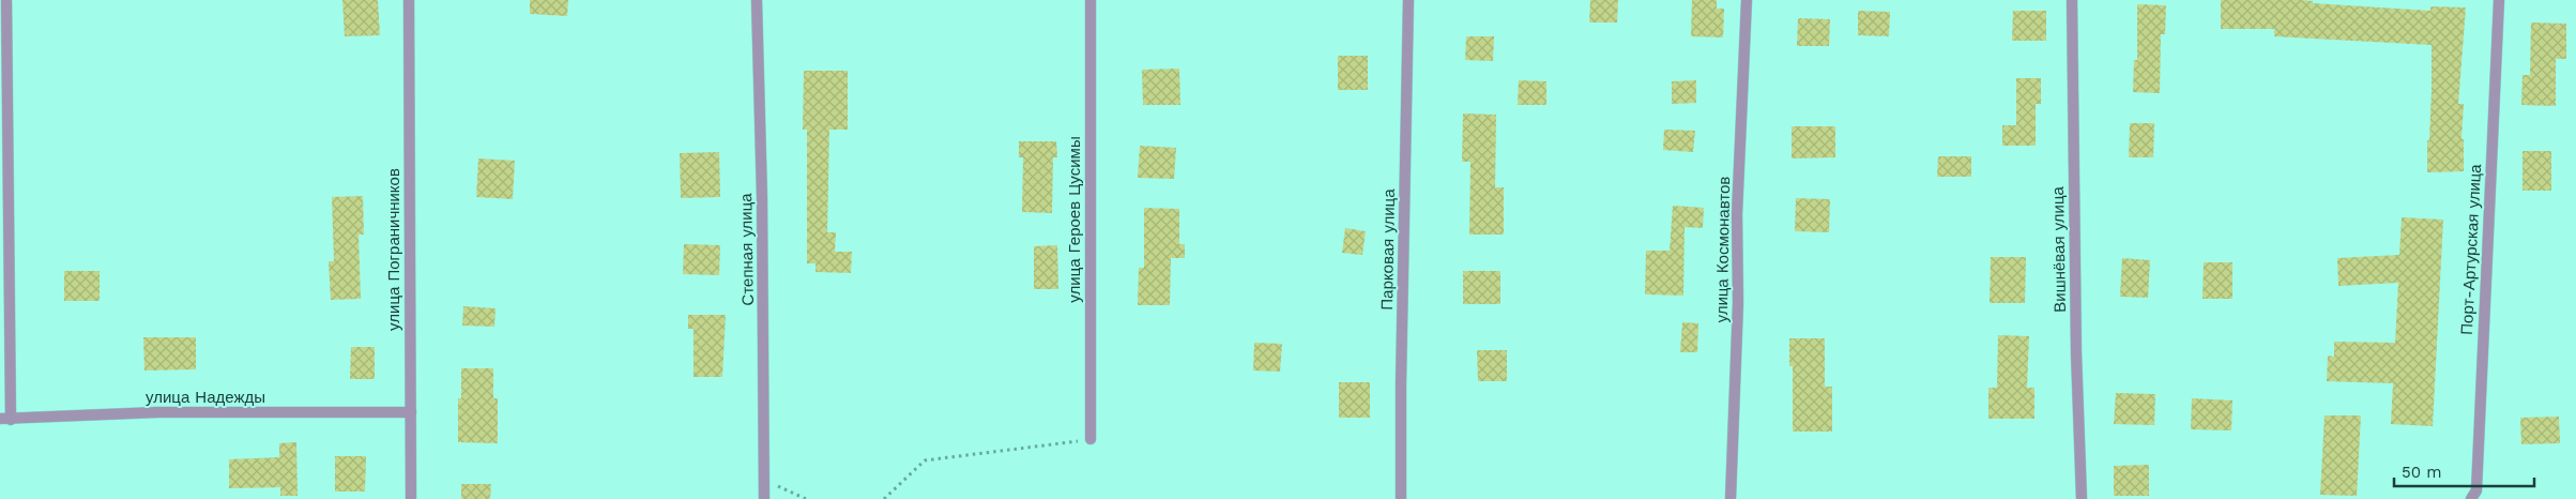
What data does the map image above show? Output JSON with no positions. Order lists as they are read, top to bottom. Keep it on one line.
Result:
{"streets":{"street":["улица Героев Цусимы","улица Пограничников","Степная улица","Парковая улица","улица Космонавтов","Вишнёвая улица","Порт-Артурская улица","улица Надежды"]},"crossings":[["улица Пограничников","улица Надежды"]],"scale_bar":"50 m"}
